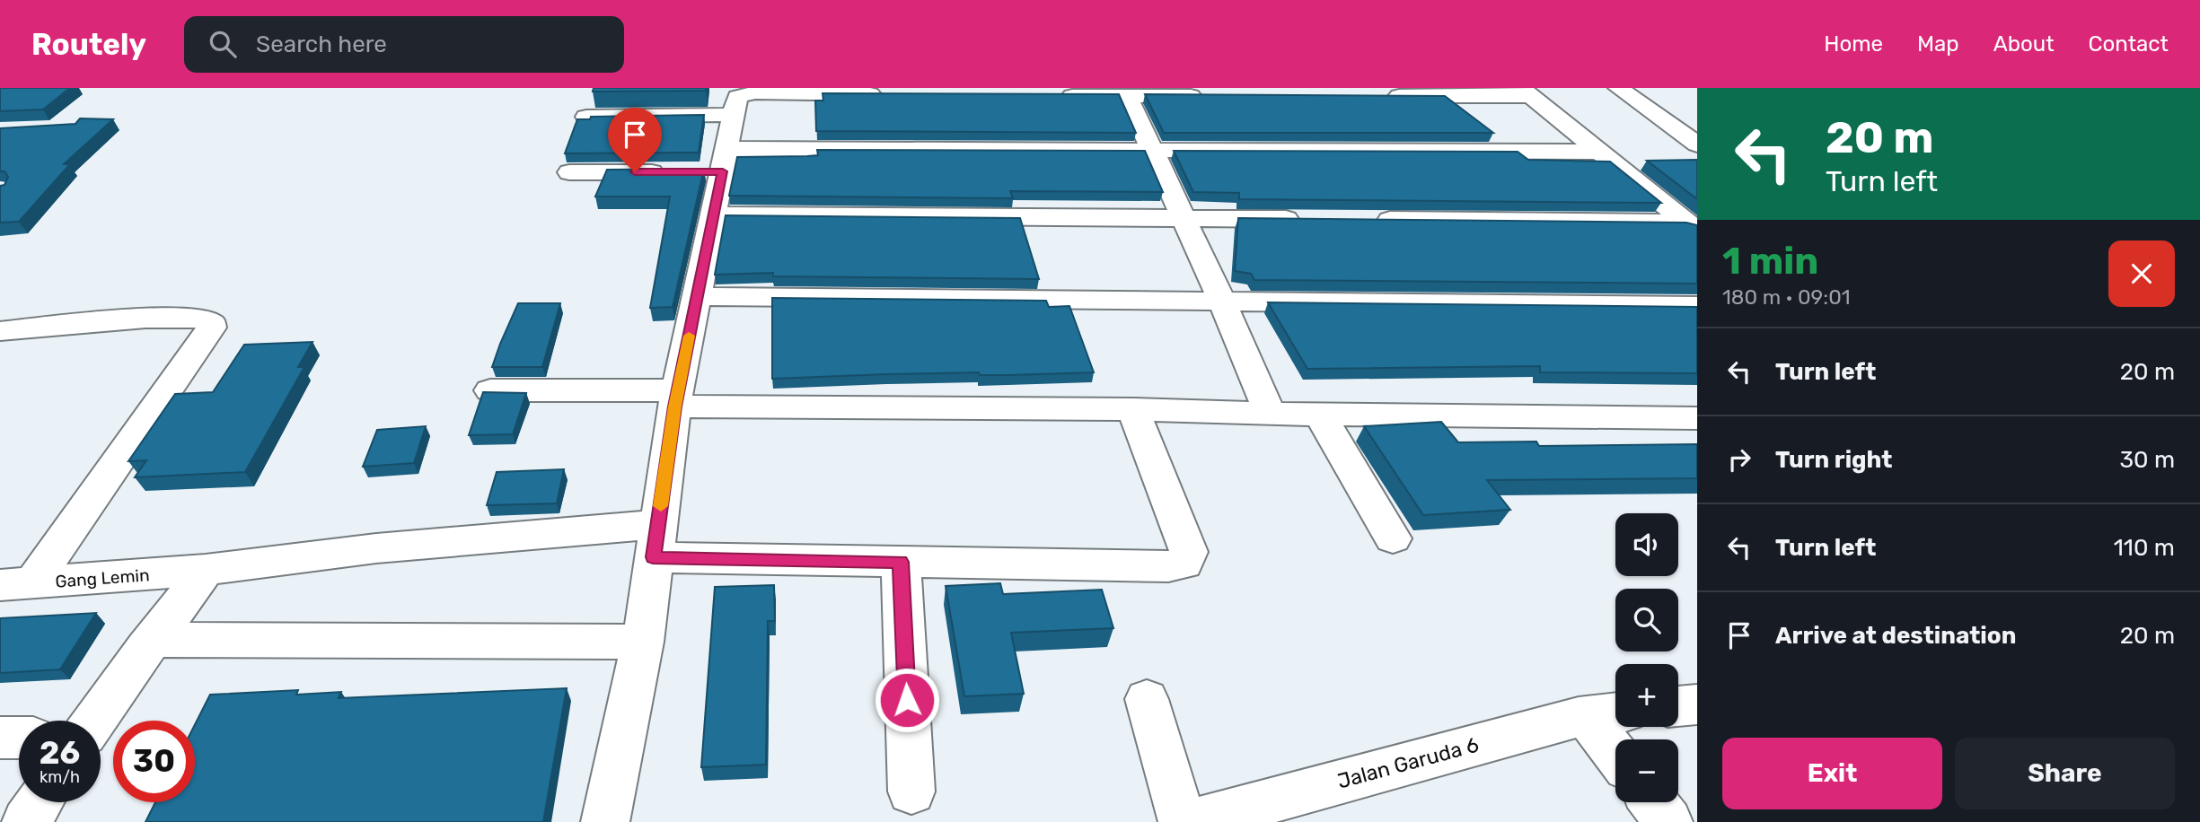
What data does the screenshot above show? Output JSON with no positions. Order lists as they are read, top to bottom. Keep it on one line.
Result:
{"streets":{"street":["Gang Lemin","Jalan Garuda 6"]},"page":{"header":"Routely","search":"Search here","nav":["Home","Map","About","Contact"],"turn":["20 m","Turn left"],"heading":["1 min","180 m · 09:01"],"list":[{"name":"Turn left","value":"20 m"},{"name":"Turn right","value":"30 m"},{"name":"Turn left","value":"110 m"},{"name":"Arrive at destination","value":"20 m"}],"map_buttons":["+","−"],"speed":"26 km/h","limit":"30","buttons":["Exit","Share"]}}
